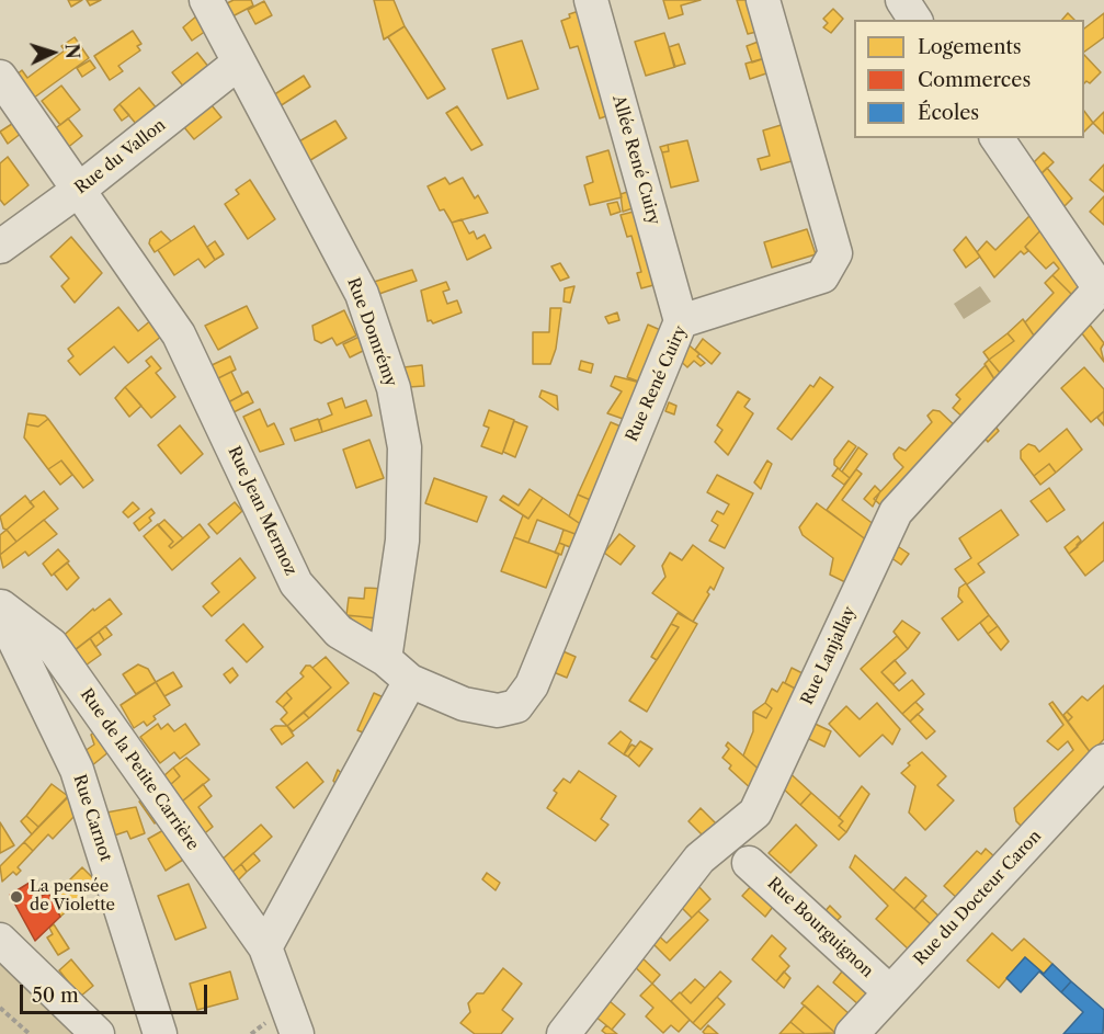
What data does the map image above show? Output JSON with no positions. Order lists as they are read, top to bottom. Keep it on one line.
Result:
{"streets":{"street":["Rue du Vallon","Allée René Cuiry","Rue Domrémy","Rue René Cuiry","Rue Jean Mermoz","Rue Lanjallay","Rue de la Petite Carrière","Rue Carnot","Rue du Docteur Caron","Rue Bourguignon"]},"crossings":[["Rue du Vallon","Rue Domrémy"],["Rue du Vallon","Rue Jean Mermoz"],["Allée René Cuiry","Rue René Cuiry"],["Rue Domrémy","Rue Jean Mermoz"],["Rue René Cuiry","Rue Jean Mermoz"],["Rue du Docteur Caron","Rue Bourguignon"]],"places":["La pensée de Violette"],"legend":["Logements","Commerces","Écoles"],"scale_bar":"50 m","north":"right"}
